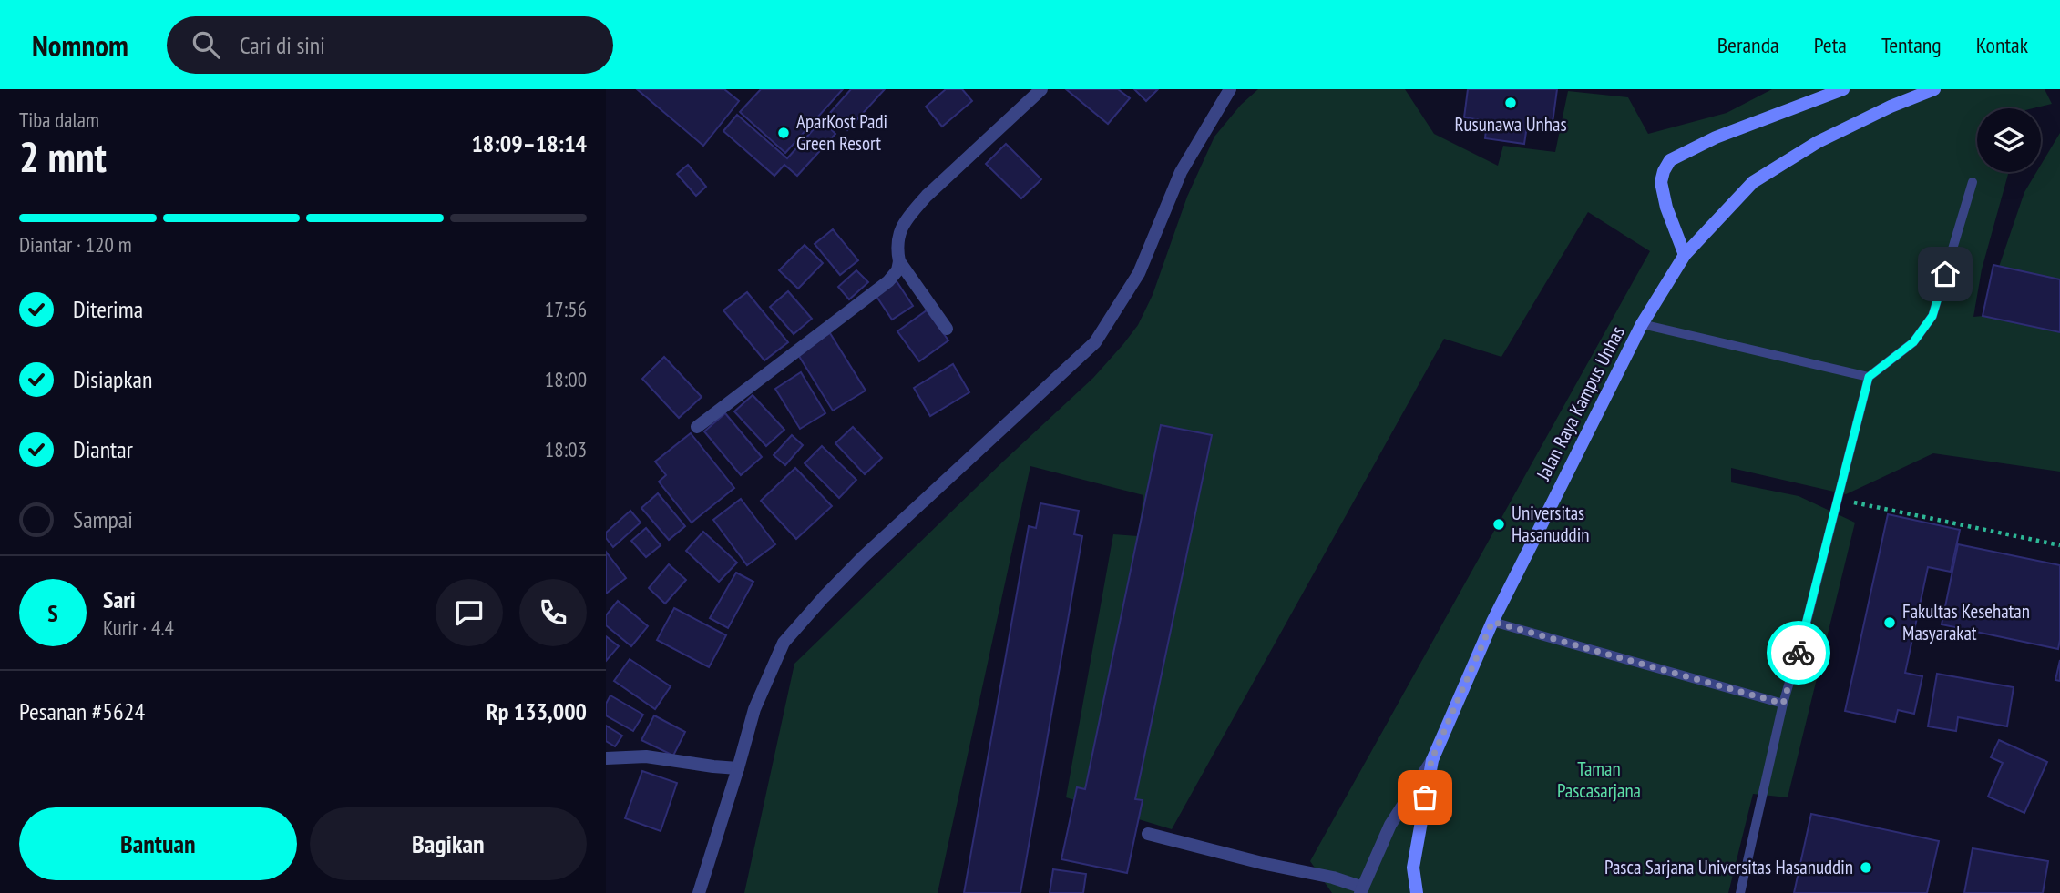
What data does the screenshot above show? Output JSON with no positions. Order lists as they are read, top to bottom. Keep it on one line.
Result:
{"streets":{"street":["Jalan Raya Kampus Unhas"]},"parks":["Taman Pascasarjana"],"places":["Rusunawa Unhas","AparKost Padi Green Resort","Universitas Hasanuddin","Fakultas Kesehatan Masyarakat","Pasca Sarjana Universitas Hasanuddin"],"page":{"header":"Nomnom","search":"Cari di sini","nav":["Beranda","Peta","Tentang","Kontak"],"heading":["2 mnt","Tiba dalam","18:09–18:14"],"panel":["Sari","Kurir · 4.4","Pesanan #5624","Rp 133,000"],"bar":"Diantar · 120 m","list":[["Diterima","17:56"],["Disiapkan","18:00"],["Diantar","18:03"],"Sampai"],"round":"S","buttons":["Bantuan","Bagikan"]}}
